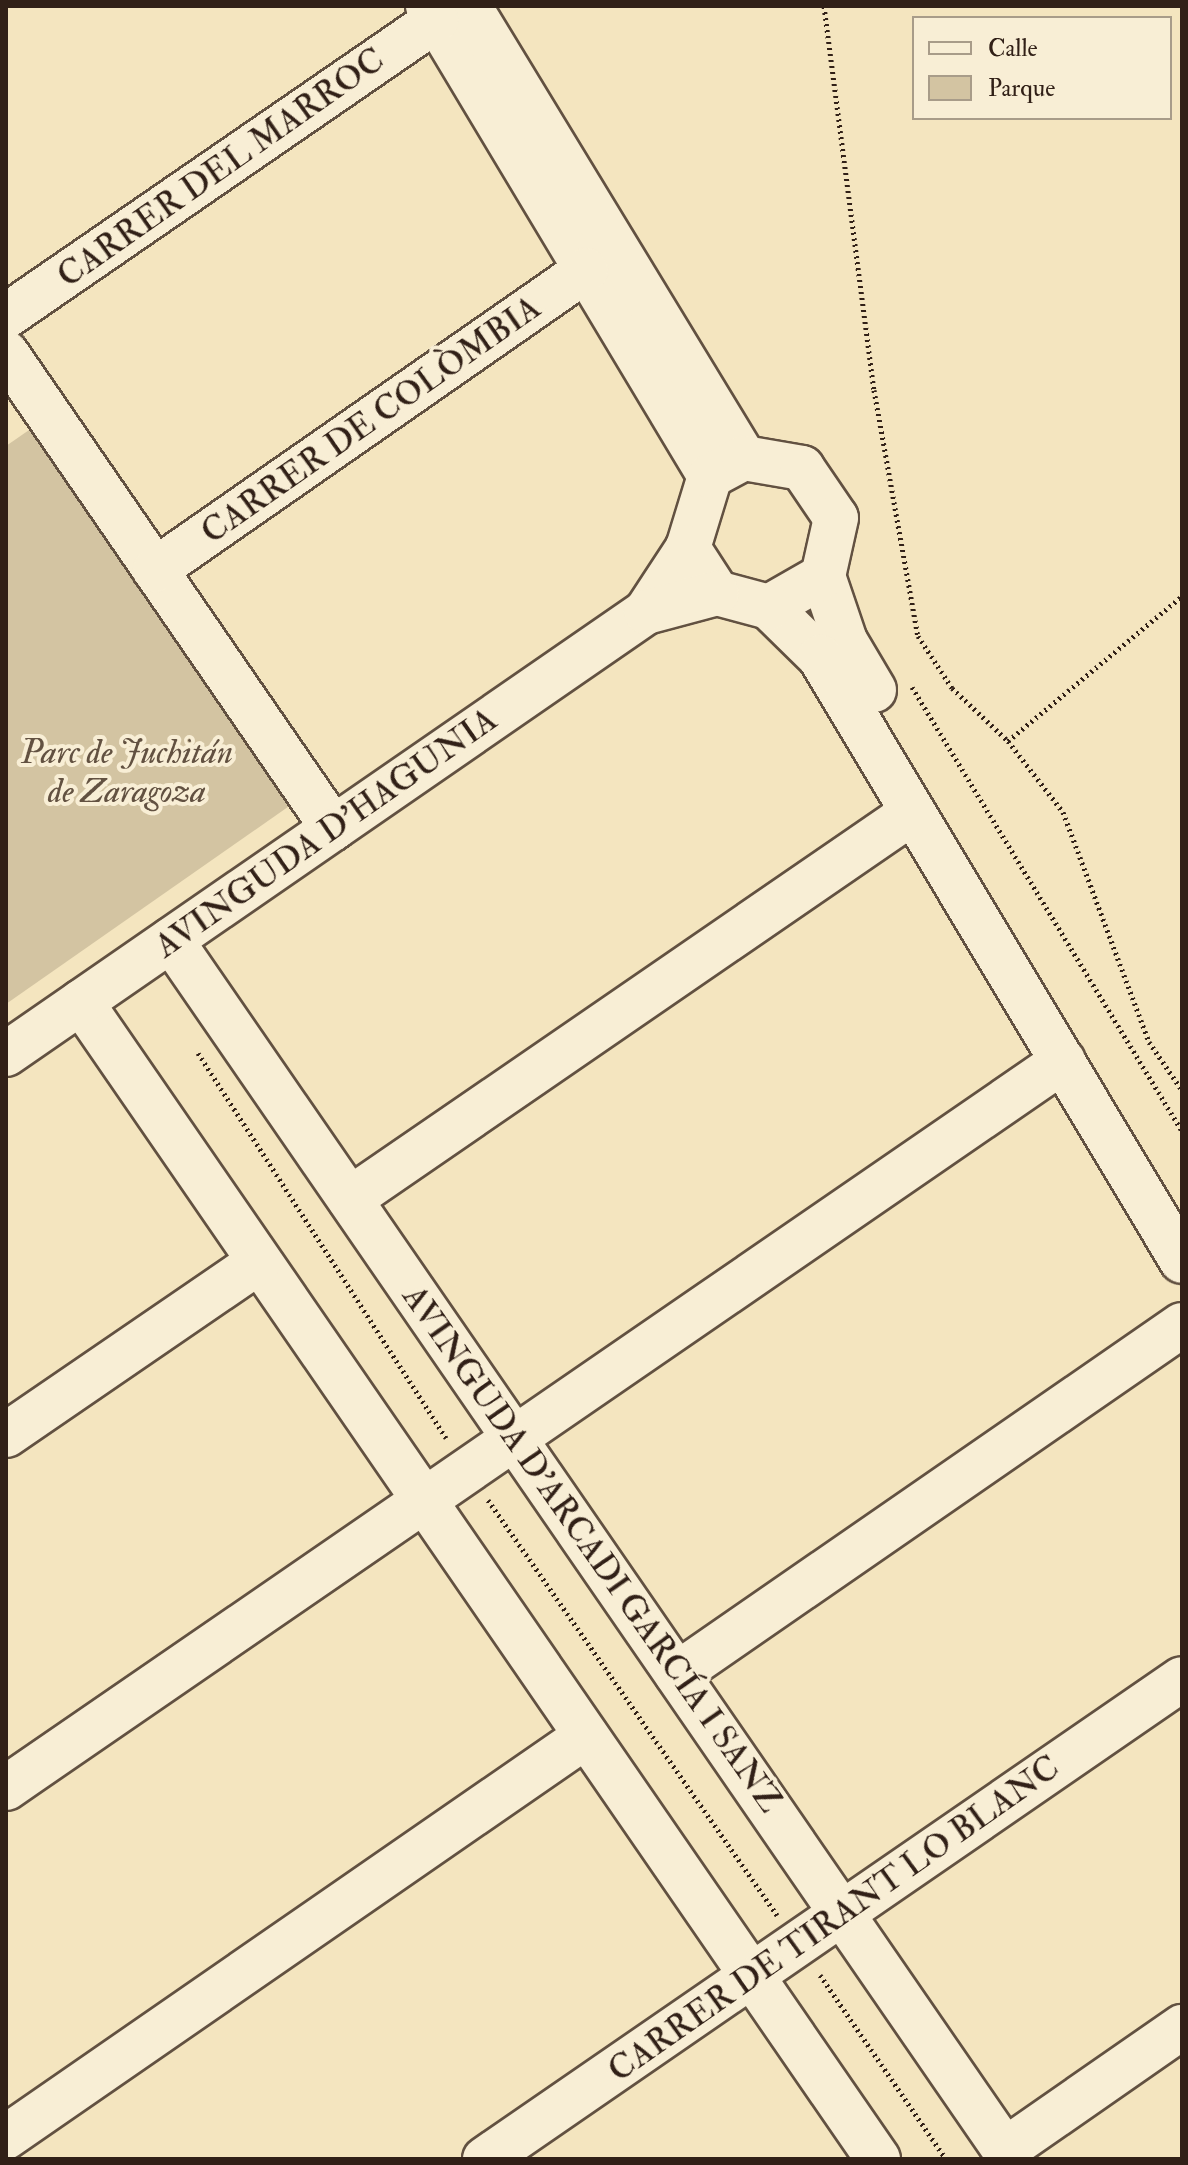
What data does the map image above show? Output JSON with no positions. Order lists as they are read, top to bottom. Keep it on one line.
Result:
{"streets":{"street":["CARRER DEL MARROC","CARRER DE COLÒMBIA","AVINGUDA D'HAGUNIA","AVINGUDA D'ARCADI GARCÍA I SANZ","CARRER DE TIRANT LO BLANC"]},"crossings":[["AVINGUDA D'HAGUNIA","AVINGUDA D'ARCADI GARCÍA I SANZ"],["AVINGUDA D'ARCADI GARCÍA I SANZ","CARRER DE TIRANT LO BLANC"]],"parks":["Parc de Juchitán de Zaragoza"],"legend":["Calle","Parque"]}
